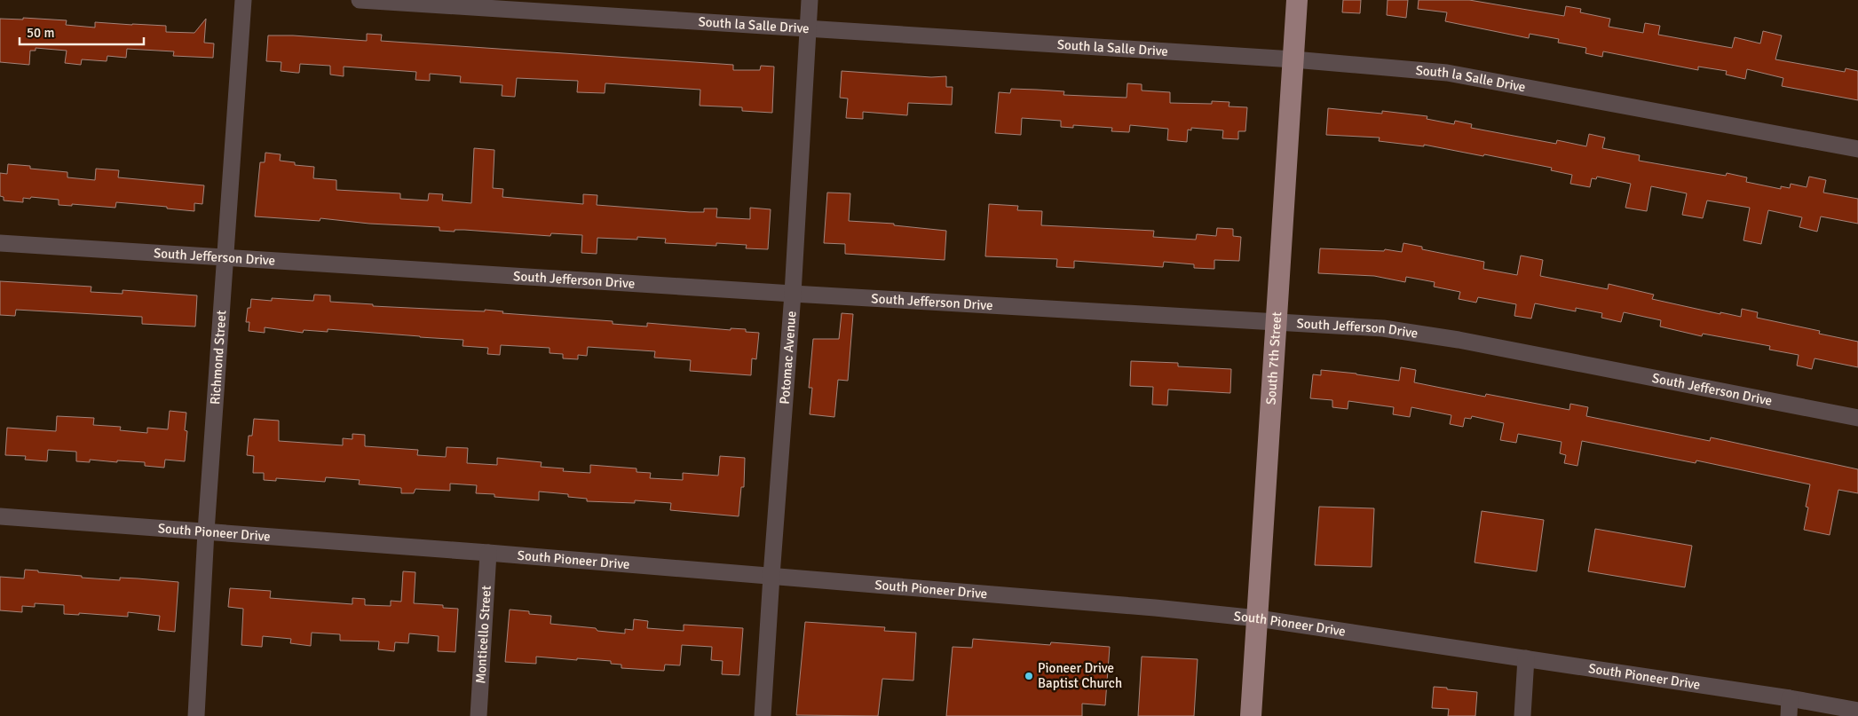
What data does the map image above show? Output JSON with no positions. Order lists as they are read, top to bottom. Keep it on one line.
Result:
{"streets":{"main road":["South 7th Street"],"street":["South la Salle Drive","South Jefferson Drive","Richmond Street","Potomac Avenue","South Pioneer Drive","Monticello Street"]},"crossings":[["South la Salle Drive","Potomac Avenue"],["South la Salle Drive","South 7th Street"],["South Jefferson Drive","Richmond Street"],["South Jefferson Drive","Potomac Avenue"],["South Jefferson Drive","South 7th Street"],["Richmond Street","South Pioneer Drive"],["Potomac Avenue","South Pioneer Drive"],["South 7th Street","South Pioneer Drive"],["South Pioneer Drive","Monticello Street"]],"places":["Pioneer Drive Baptist Church"],"scale_bar":"50 m"}
